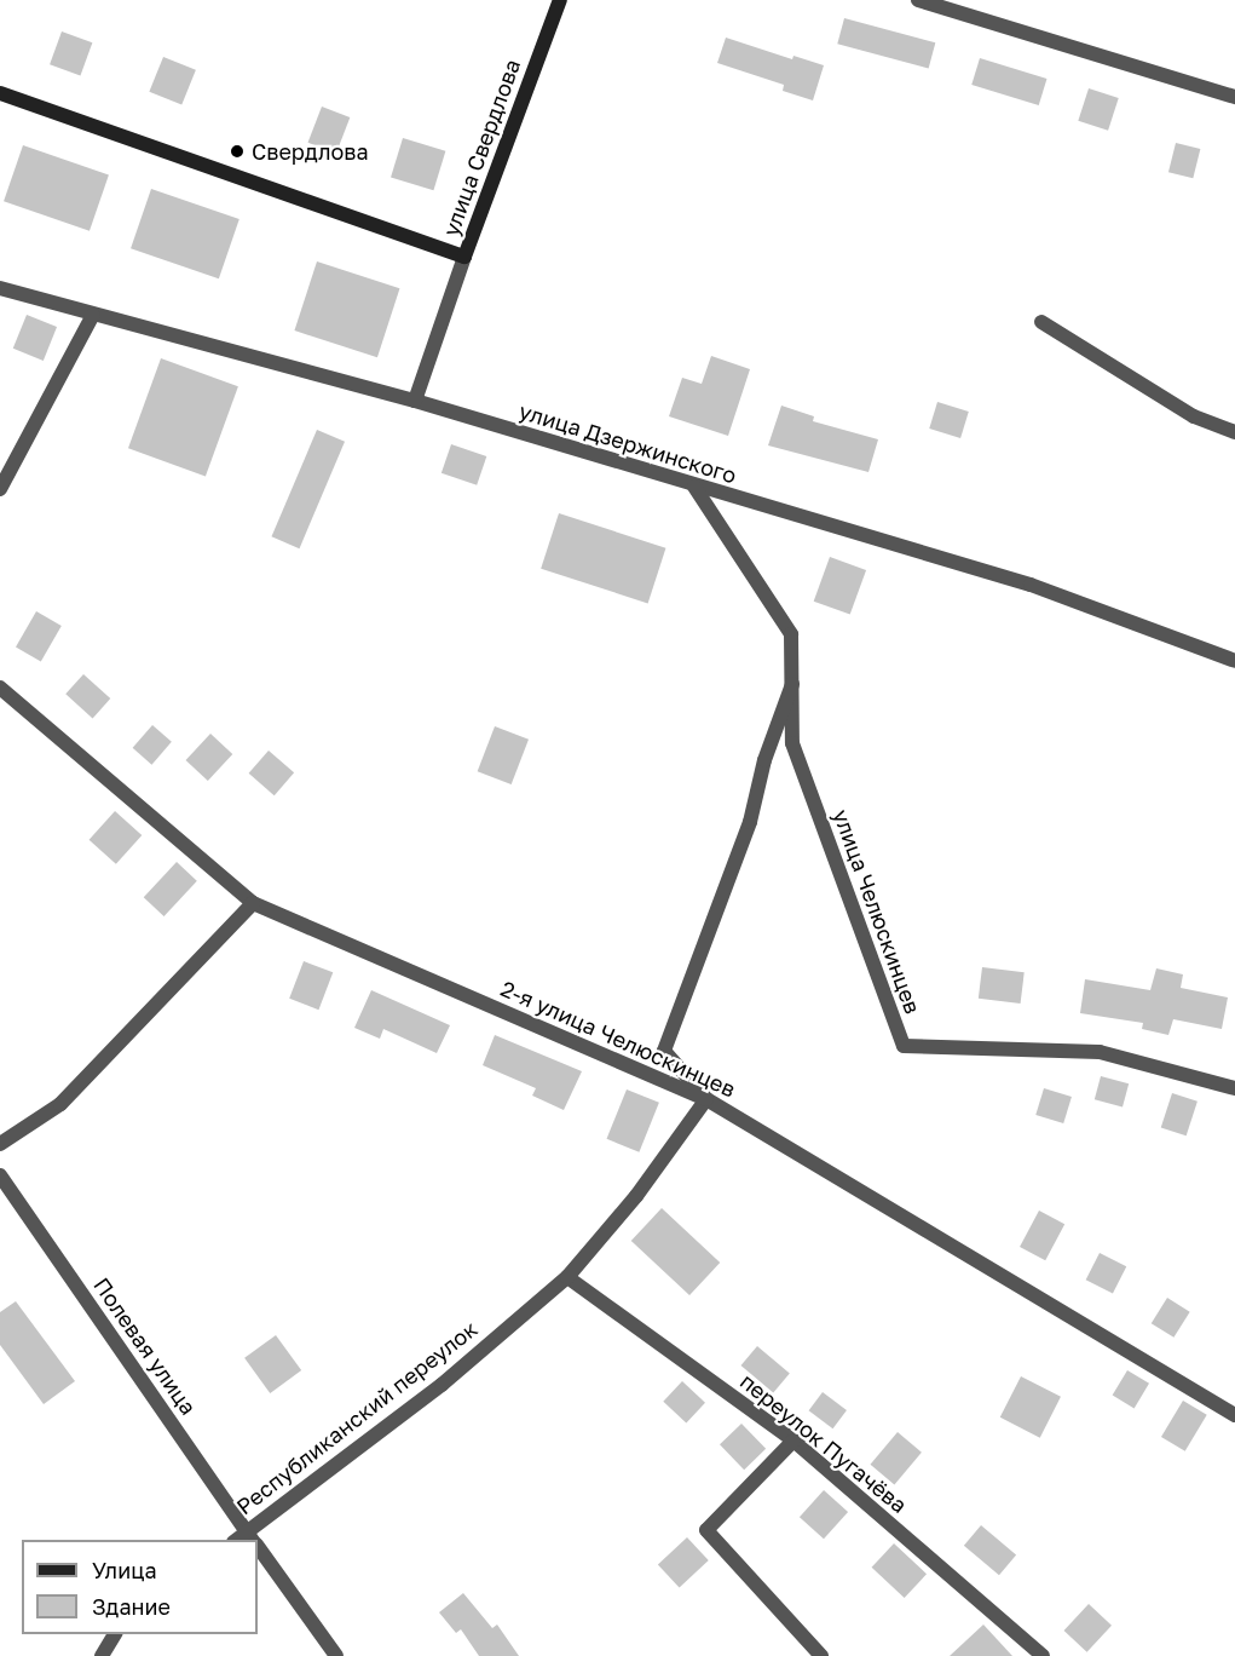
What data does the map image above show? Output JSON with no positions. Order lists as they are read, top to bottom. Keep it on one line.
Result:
{"streets":{"street":["улица Свердлова","улица Дзержинского","улица Челюскинцев","2-я улица Челюскинцев","Полевая улица","Республиканский переулок","переулок Пугачёва"]},"crossings":[["улица Дзержинского","улица Челюскинцев"],["2-я улица Челюскинцев","Республиканский переулок"],["Полевая улица","Республиканский переулок"],["Республиканский переулок","переулок Пугачёва"]],"places":["Свердлова"],"legend":["Улица","Здание"]}
